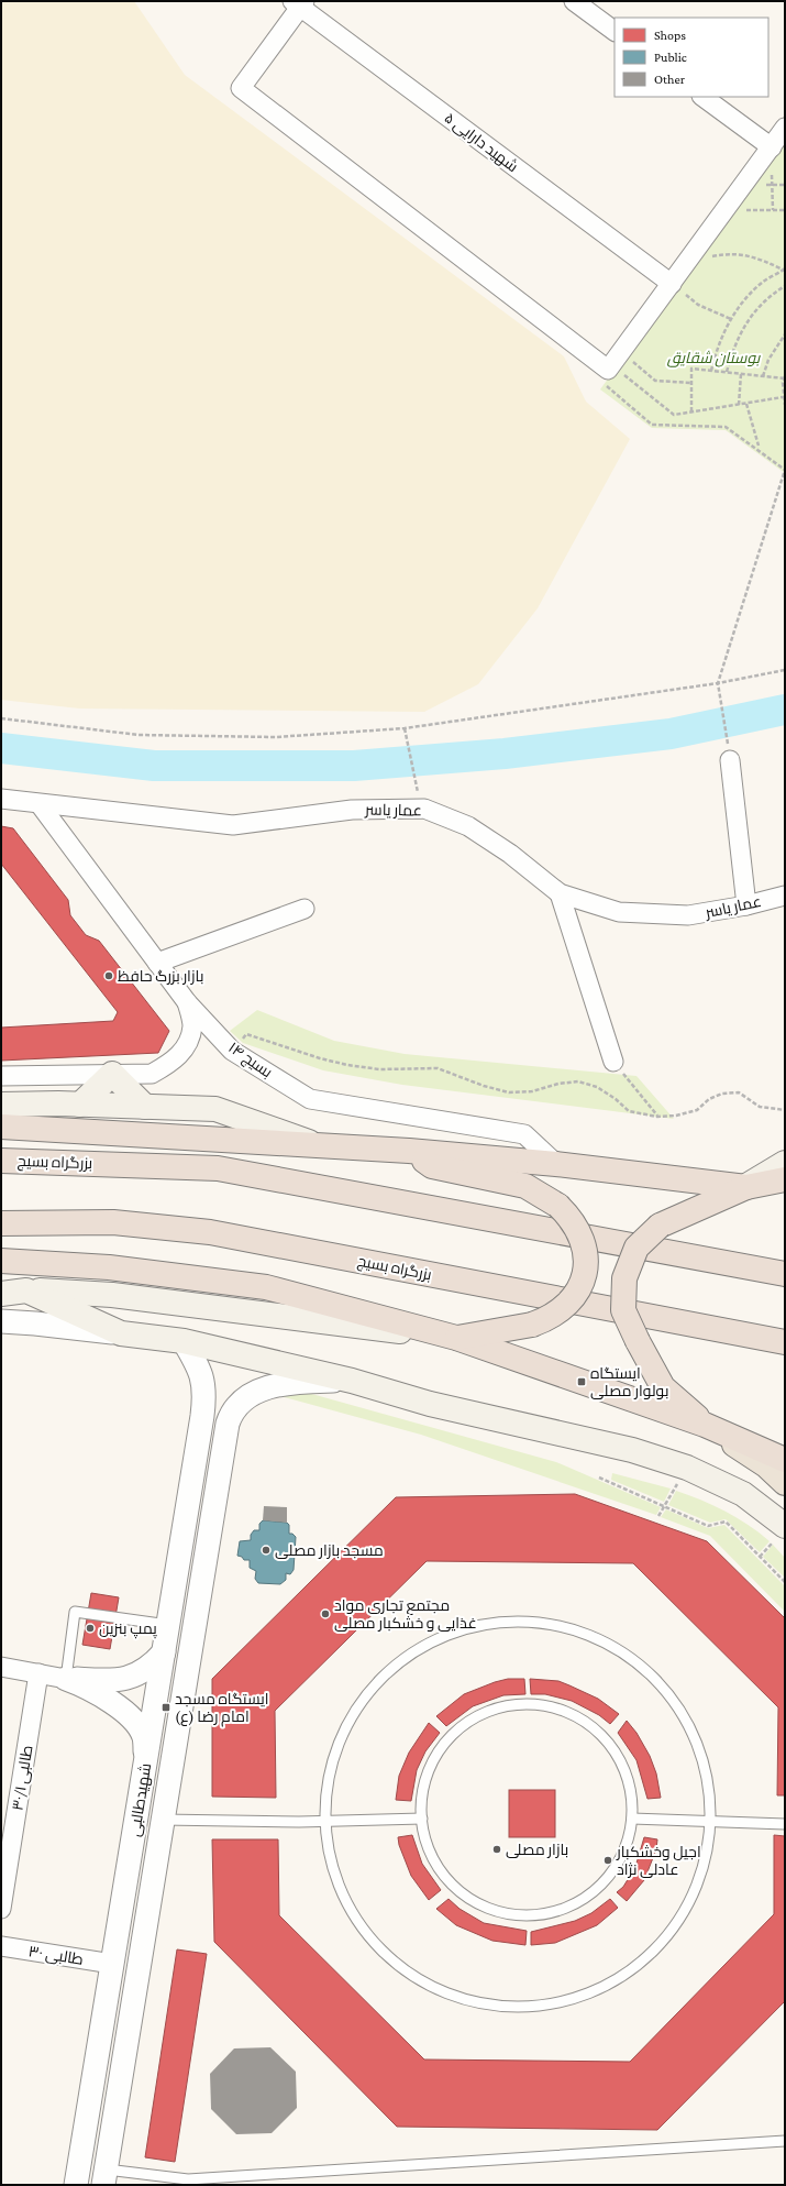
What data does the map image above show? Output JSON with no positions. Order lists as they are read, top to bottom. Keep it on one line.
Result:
{"streets":{"highway":["بزرگراه بسیج"],"street":["شهید دارایی ۵","عمار یاسر","بسیج ۱۴","طالبی ۳۰/۱","شهیدطالبی","طالبی ۳۰"]},"crossings":[["عمار یاسر","بسیج ۱۴"],["شهیدطالبی","طالبی ۳۰"]],"parks":["بوستان شقایق"],"places":{"other":["بازار بزرگ حافظ","مسجد بازار مصلی","مجتمع تجاری مواد غذایی و خشکبار مصلی","پمپ بنزین","بازار مصلى","اجیل وخشکبار عادلی نژاد"],"transit":["ایستگاه بولوار مصلی","ایستگاه مسجد امام رضا (ع)"]},"legend":["Shops","Public","Other"]}
